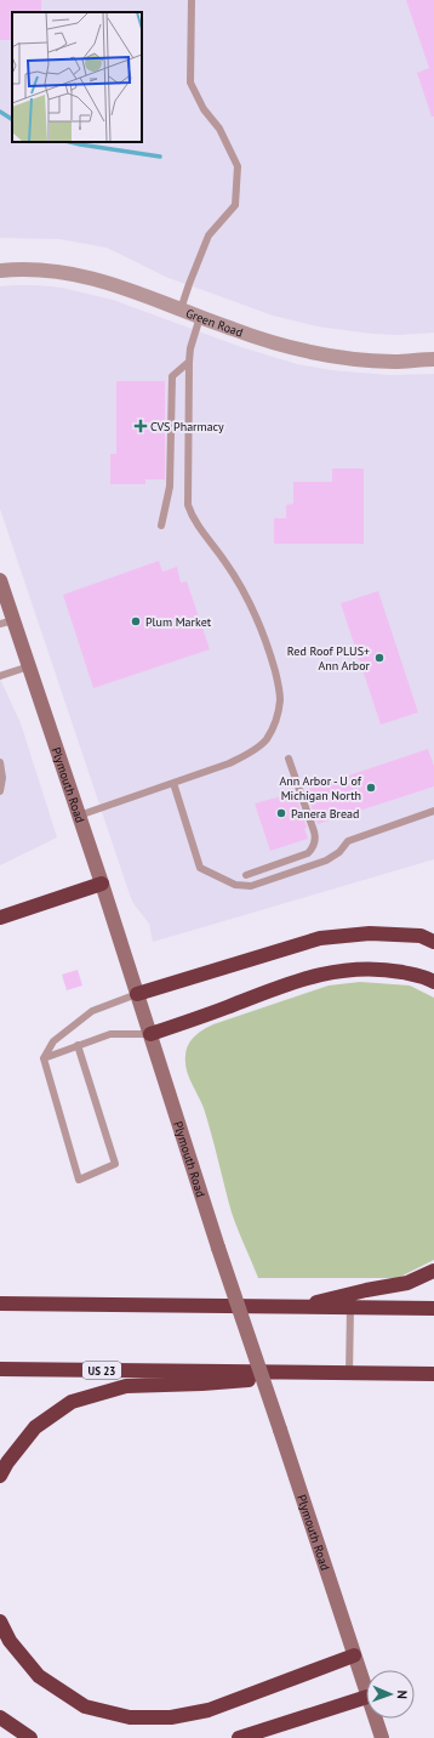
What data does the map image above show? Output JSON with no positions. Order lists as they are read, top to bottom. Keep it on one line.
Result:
{"streets":{"highway":["US 23"],"main road":["Plymouth Road"],"street":["Green Road"]},"places":{"health":["CVS Pharmacy"],"other":["Plum Market","Red Roof PLUS+ Ann Arbor","Ann Arbor - U of Michigan North","Panera Bread"]},"north":"right"}
